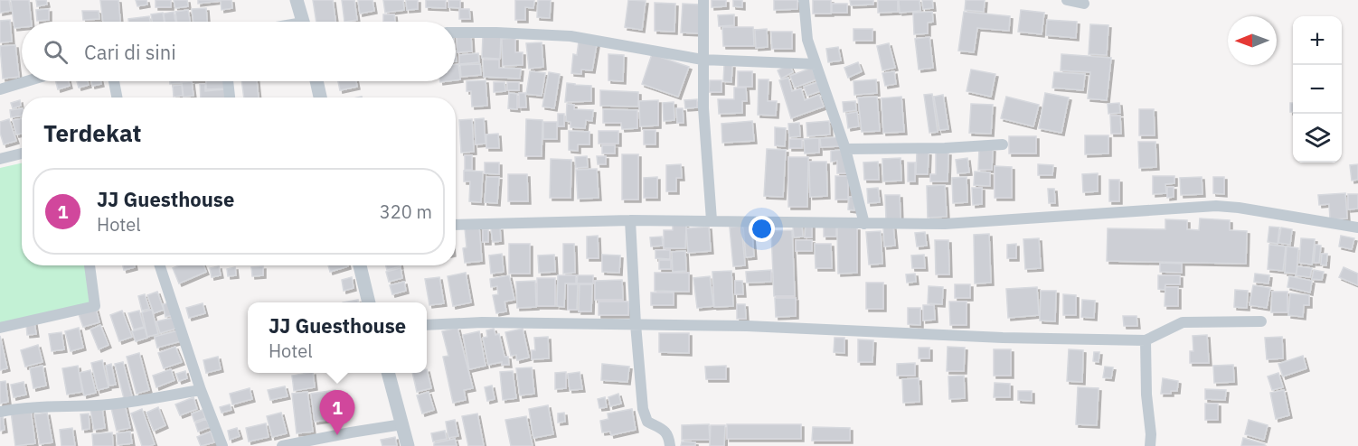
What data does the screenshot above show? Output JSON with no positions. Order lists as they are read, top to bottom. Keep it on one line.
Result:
{"north":"left","page":{"map_buttons":["+","−"],"search":"Cari di sini","heading":"Terdekat","list":[{"mark":"1","name":"JJ Guesthouse","note":"Hotel","value":"320 m"}],"popup":["JJ Guesthouse","Hotel"],"pins":"1"}}
